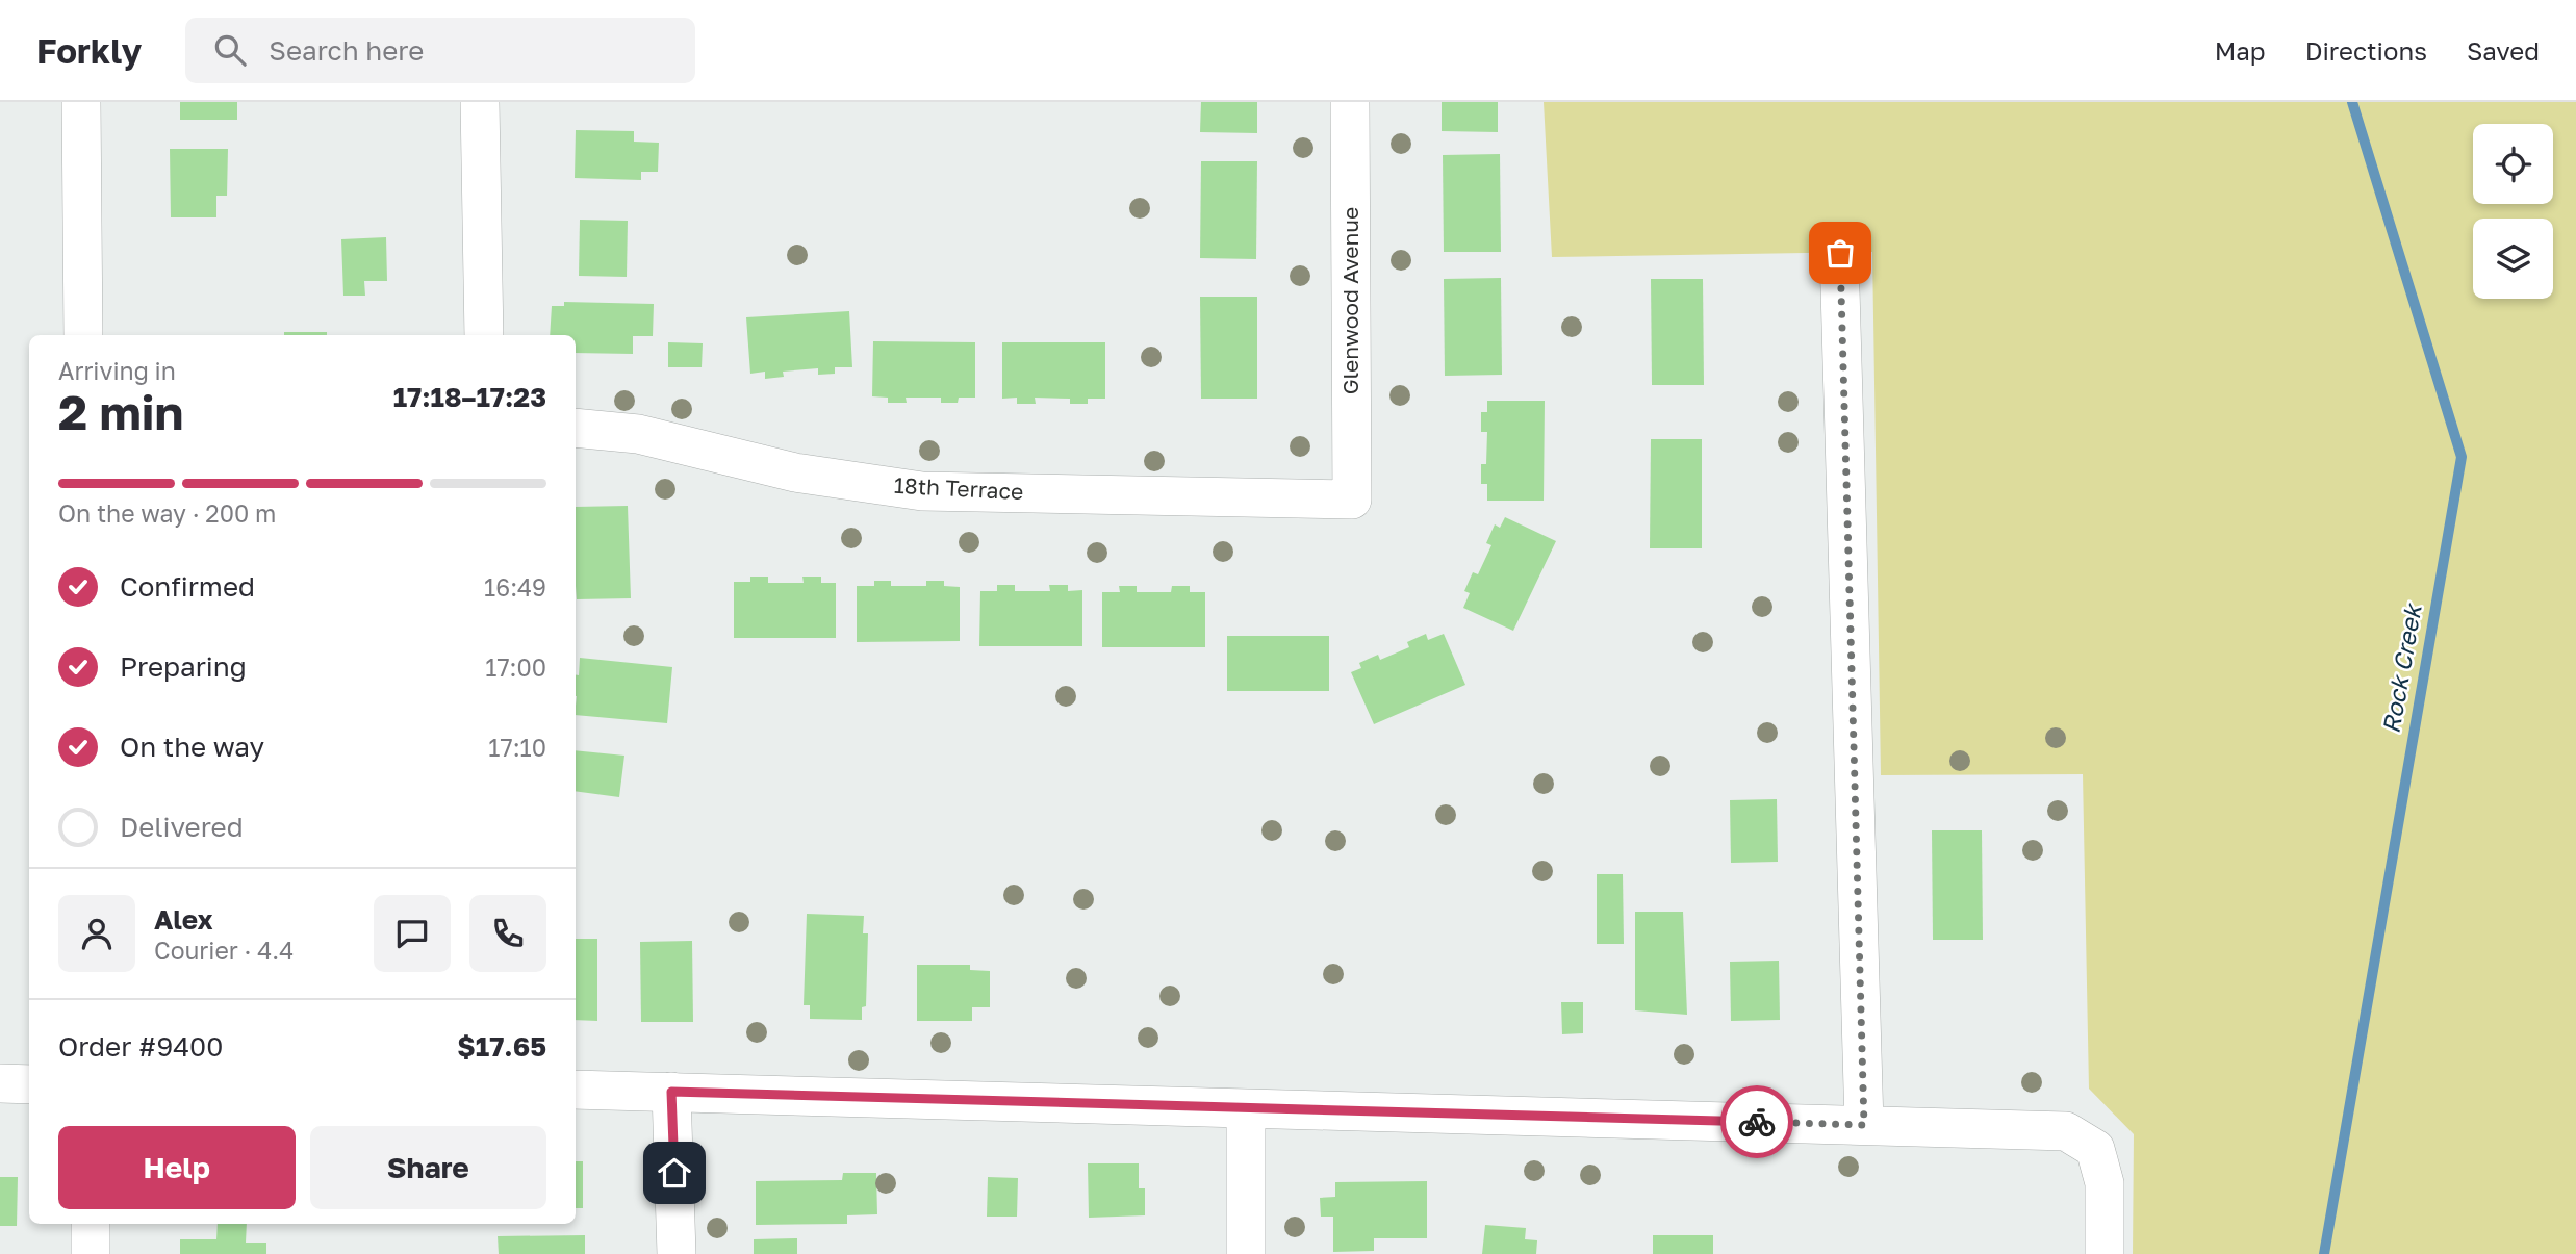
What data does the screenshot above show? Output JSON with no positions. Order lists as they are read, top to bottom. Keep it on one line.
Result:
{"streets":{"street":["Glenwood Avenue","18th Terrace"]},"crossings":[["Glenwood Avenue","18th Terrace"]],"water":["Rock Creek"],"page":{"header":"Forkly","search":"Search here","nav":["Map","Directions","Saved"],"heading":["2 min","Arriving in","17:18–17:23"],"panel":["Alex","Courier · 4.4","Order #9400","$17.65"],"bar":"On the way · 200 m","list":[["Confirmed","16:49"],["Preparing","17:00"],["On the way","17:10"],"Delivered"],"buttons":["Help","Share"]}}
